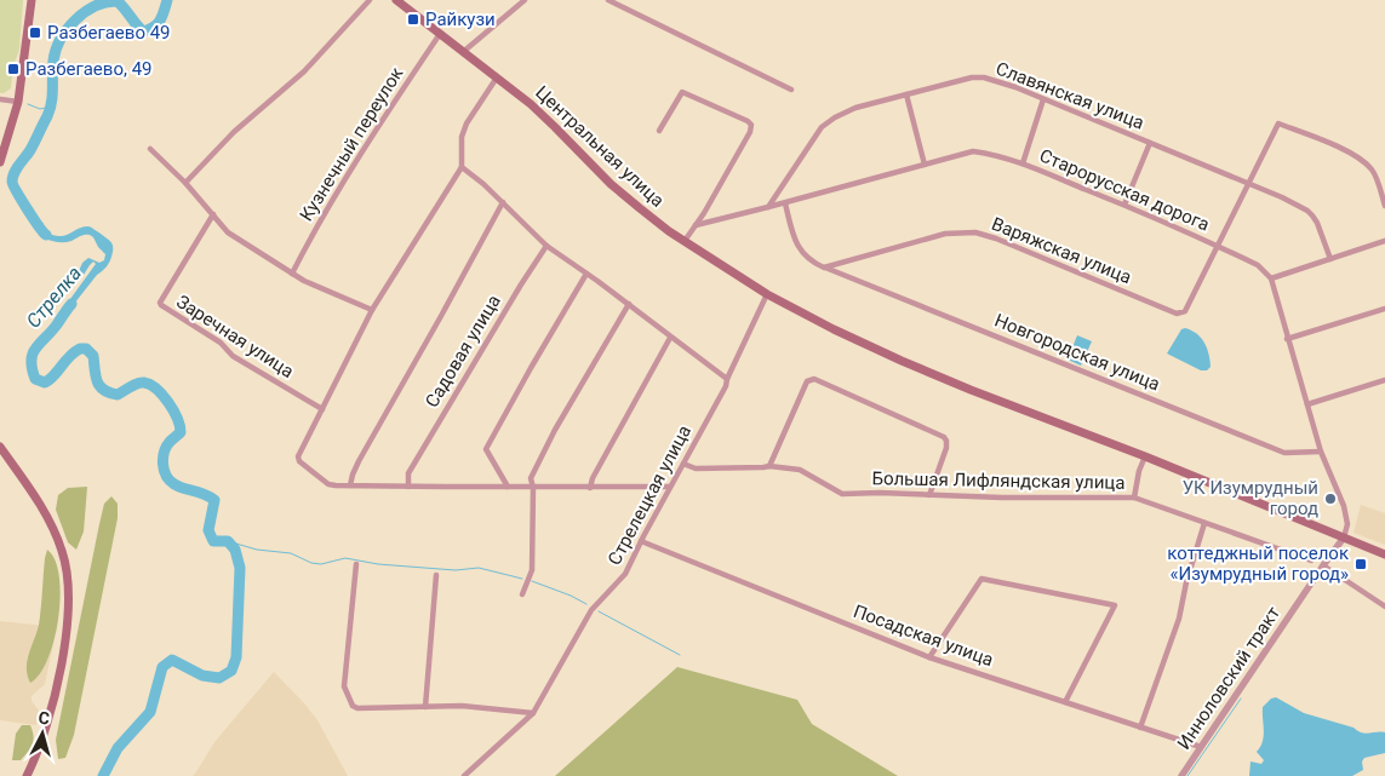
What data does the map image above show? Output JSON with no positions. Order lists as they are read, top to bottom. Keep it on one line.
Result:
{"streets":{"main road":["Центральная улица"],"street":["Славянская улица","Кузнечный переулок","Старорусская дорога","Варяжская улица","Заречная улица","Садовая улица","Новгородская улица","Большая Лифляндская улица","Стрелецкая улица","Посадская улица","Инноловский тракт"]},"crossings":[["Славянская улица","Старорусская дорога"],["Славянская улица","Варяжская улица"],["Кузнечный переулок","Центральная улица"],["Центральная улица","Стрелецкая улица"],["Центральная улица","Инноловский тракт"],["Старорусская дорога","Варяжская улица"],["Варяжская улица","Новгородская улица"],["Большая Лифляндская улица","Стрелецкая улица"],["Стрелецкая улица","Посадская улица"],["Посадская улица","Инноловский тракт"]],"water":["Стрелка"],"places":{"transit":["Райкузи","Разбегаево 49","Разбегаево, 49","коттеджный поселок «Изумрудный город»"],"other":["УК Изумрудный город"]},"north":"top"}
